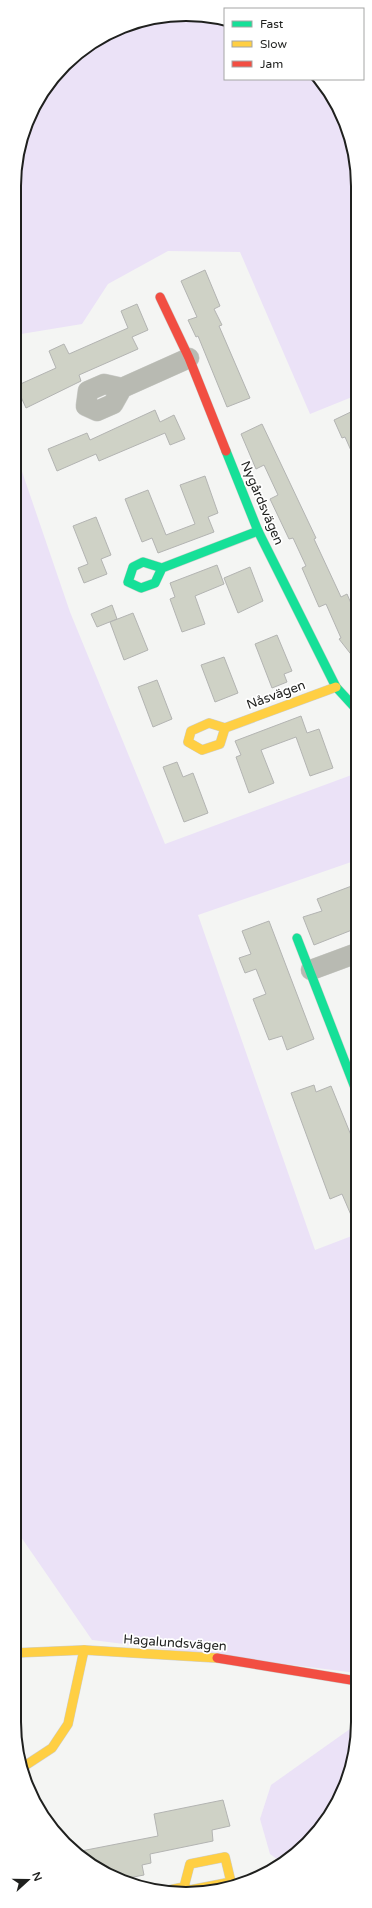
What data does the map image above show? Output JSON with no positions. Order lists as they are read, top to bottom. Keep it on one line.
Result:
{"streets":{"street":["Nygårdsvägen","Nåsvägen","Hagalundsvägen"]},"crossings":[["Nygårdsvägen","Nåsvägen"]],"legend":["Fast","Slow","Jam"],"north":"right"}
